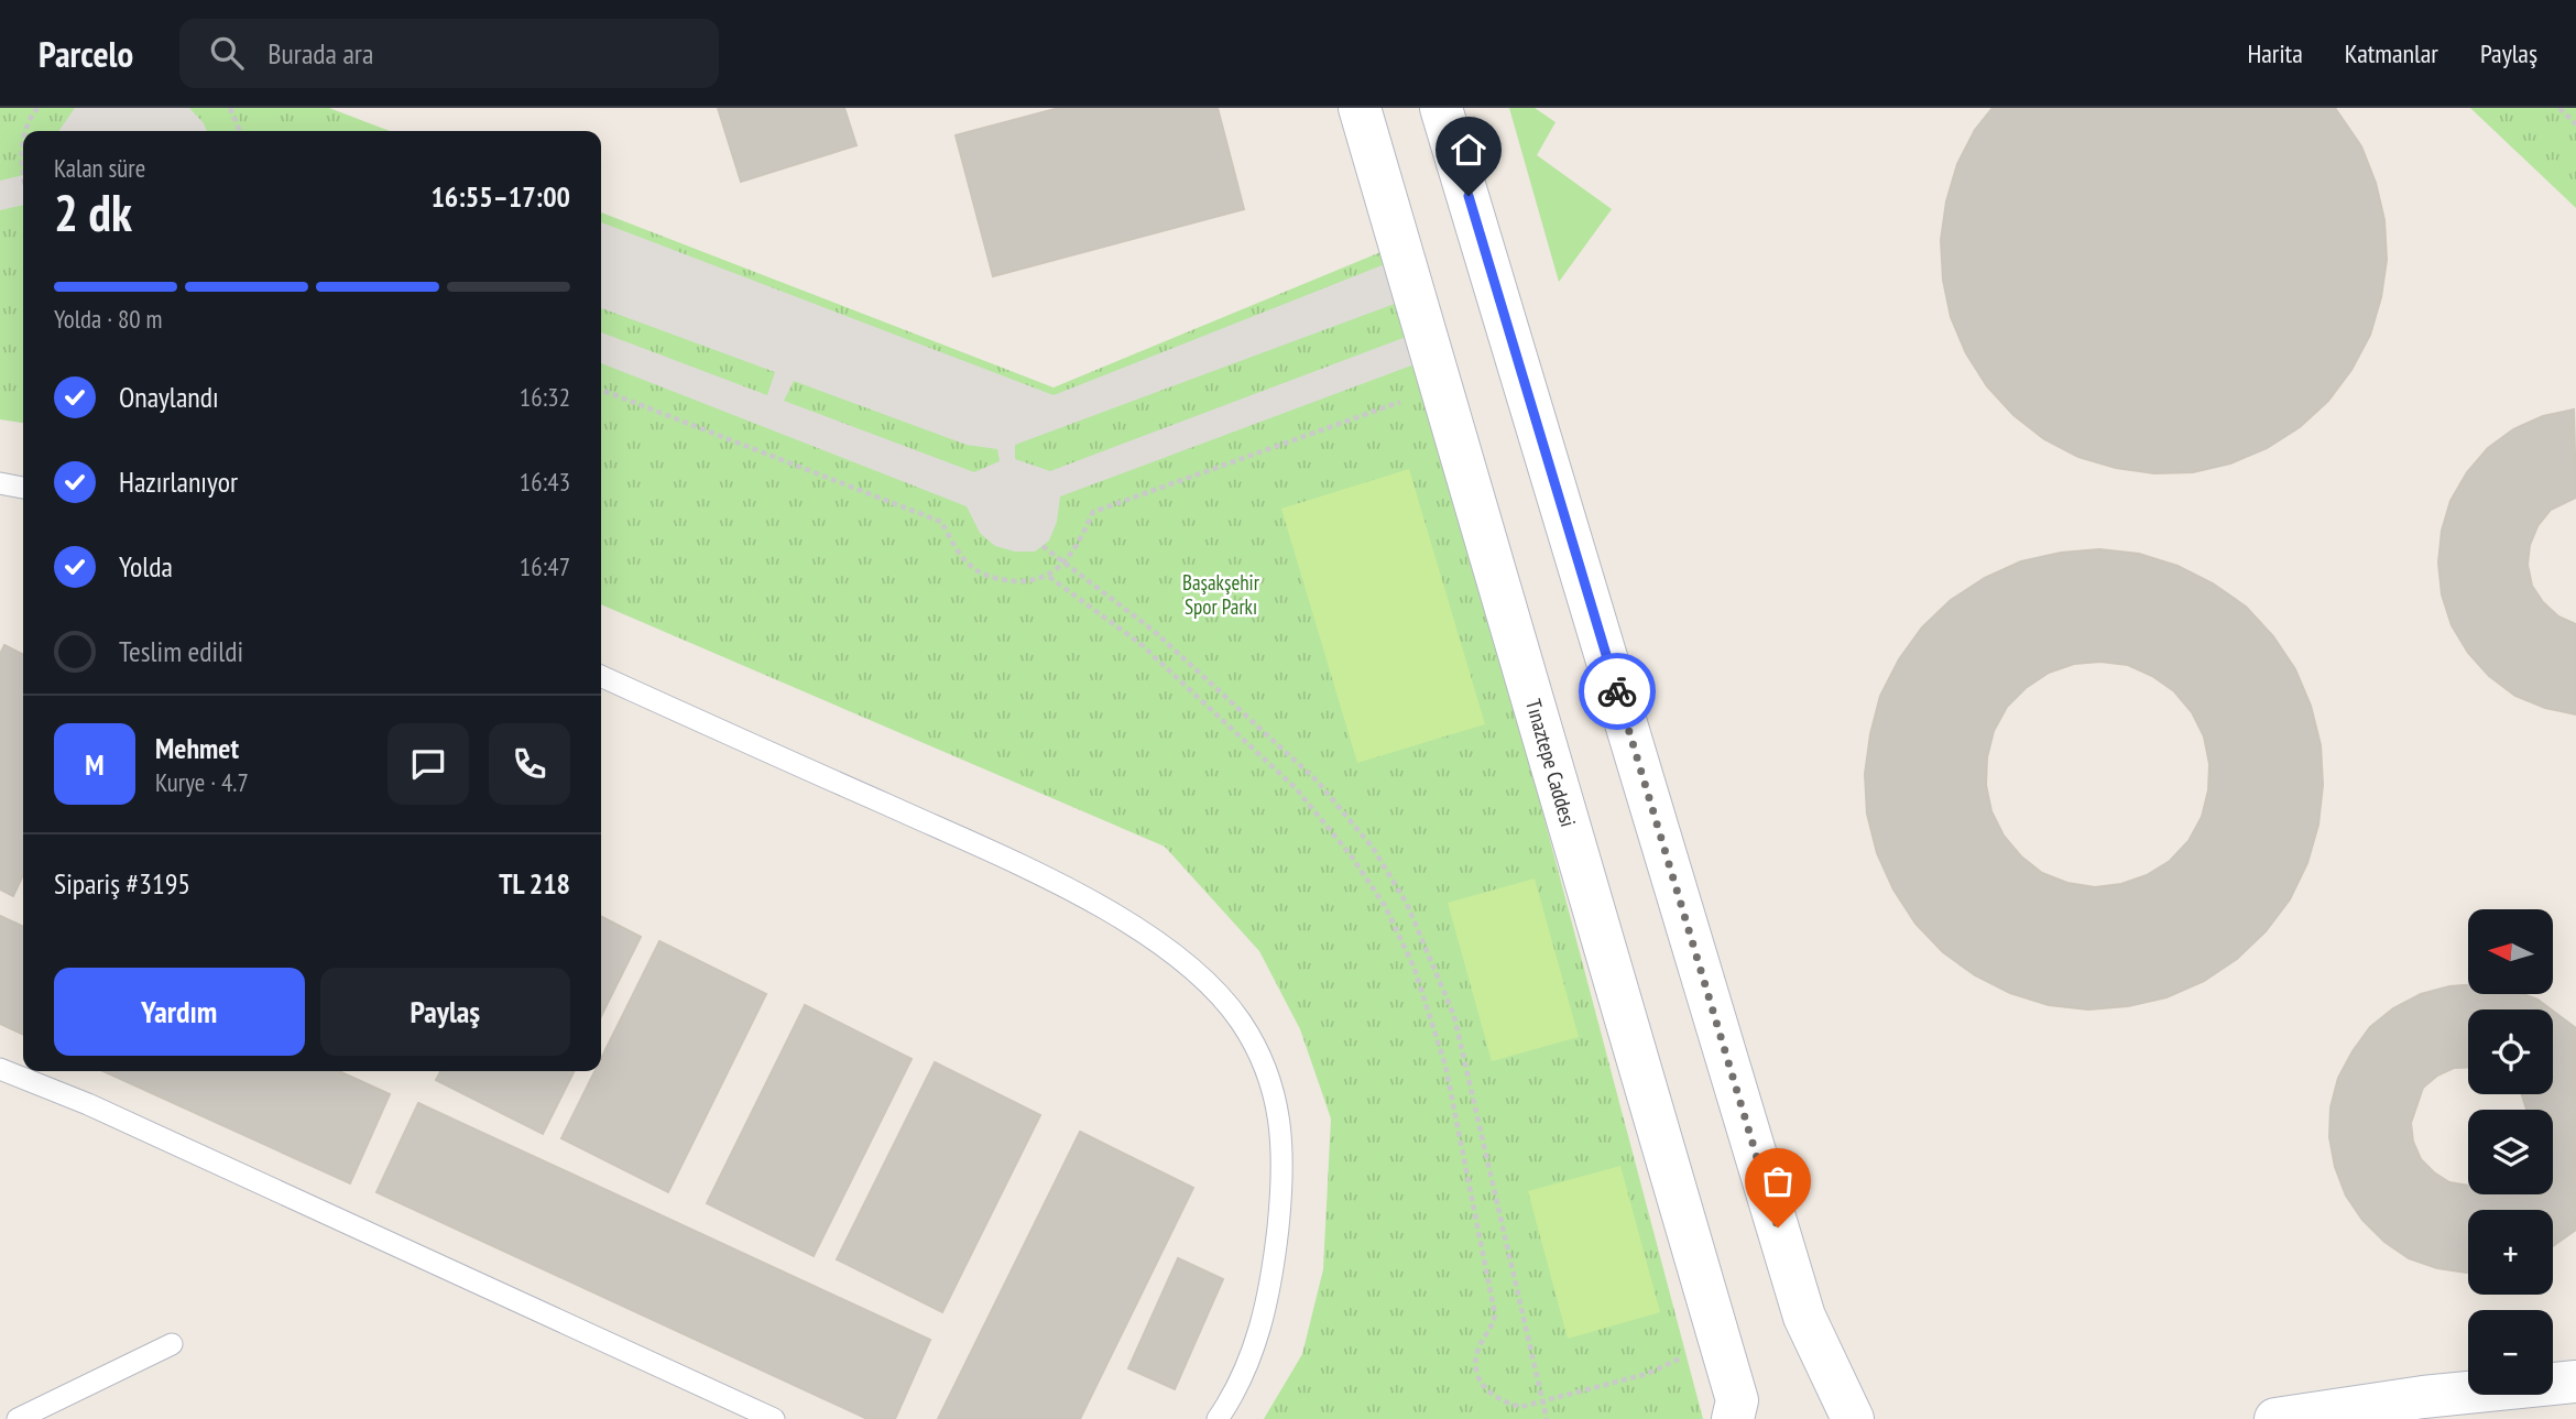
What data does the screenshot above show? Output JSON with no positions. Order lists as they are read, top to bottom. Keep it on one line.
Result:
{"streets":{"street":["Tınaztepe Caddesi"]},"parks":["Başakşehir Spor Parkı"],"north":"left","page":{"header":"Parcelo","search":"Burada ara","nav":["Harita","Katmanlar","Paylaş"],"heading":["2 dk","Kalan süre","16:55–17:00"],"panel":["Mehmet","Kurye · 4.7","Sipariş #3195","TL 218"],"bar":"Yolda · 80 m","list":[["Onaylandı","16:32"],["Hazırlanıyor","16:43"],["Yolda","16:47"],"Teslim edildi"],"round":"M","map_buttons":["+","−"],"buttons":["Yardım","Paylaş"]}}
